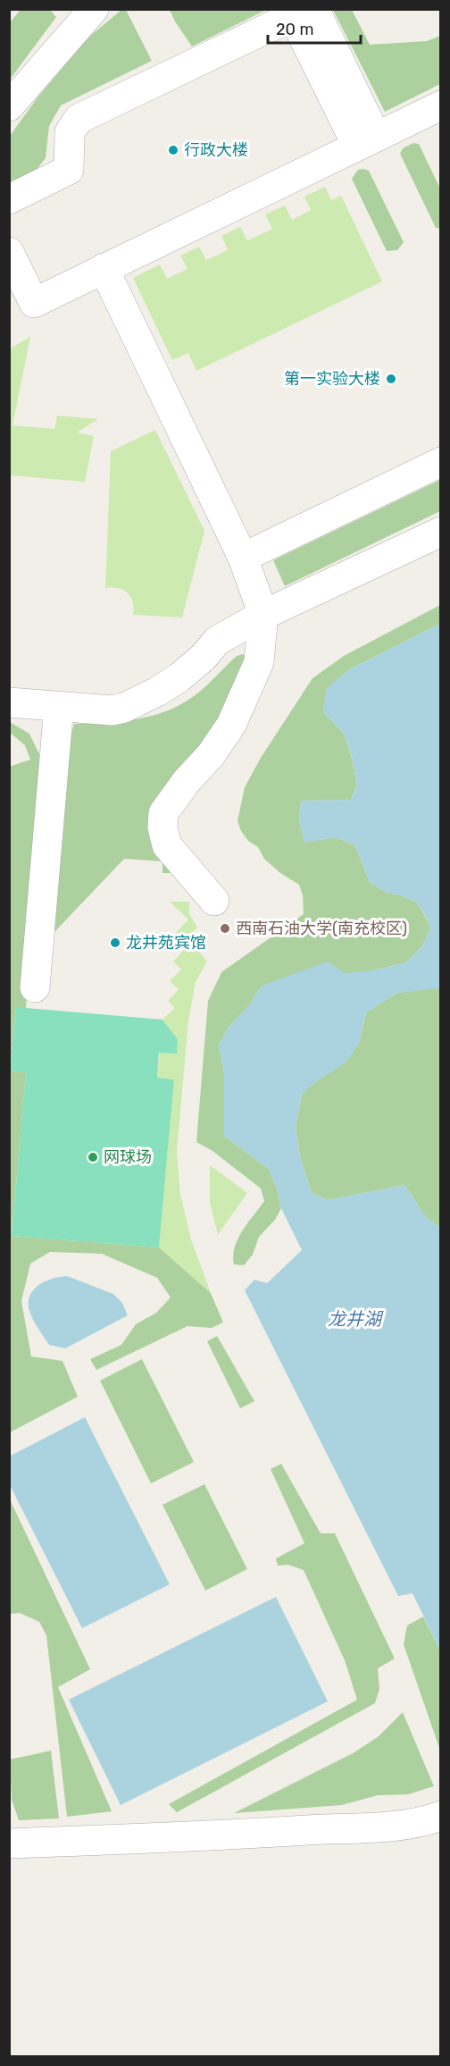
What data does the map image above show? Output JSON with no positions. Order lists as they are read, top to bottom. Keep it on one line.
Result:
{"water":["龙井湖"],"places":["行政大楼","第一实验大楼","西南石油大学(南充校区)","龙井苑宾馆","网球场"],"scale_bar":"20 m"}
